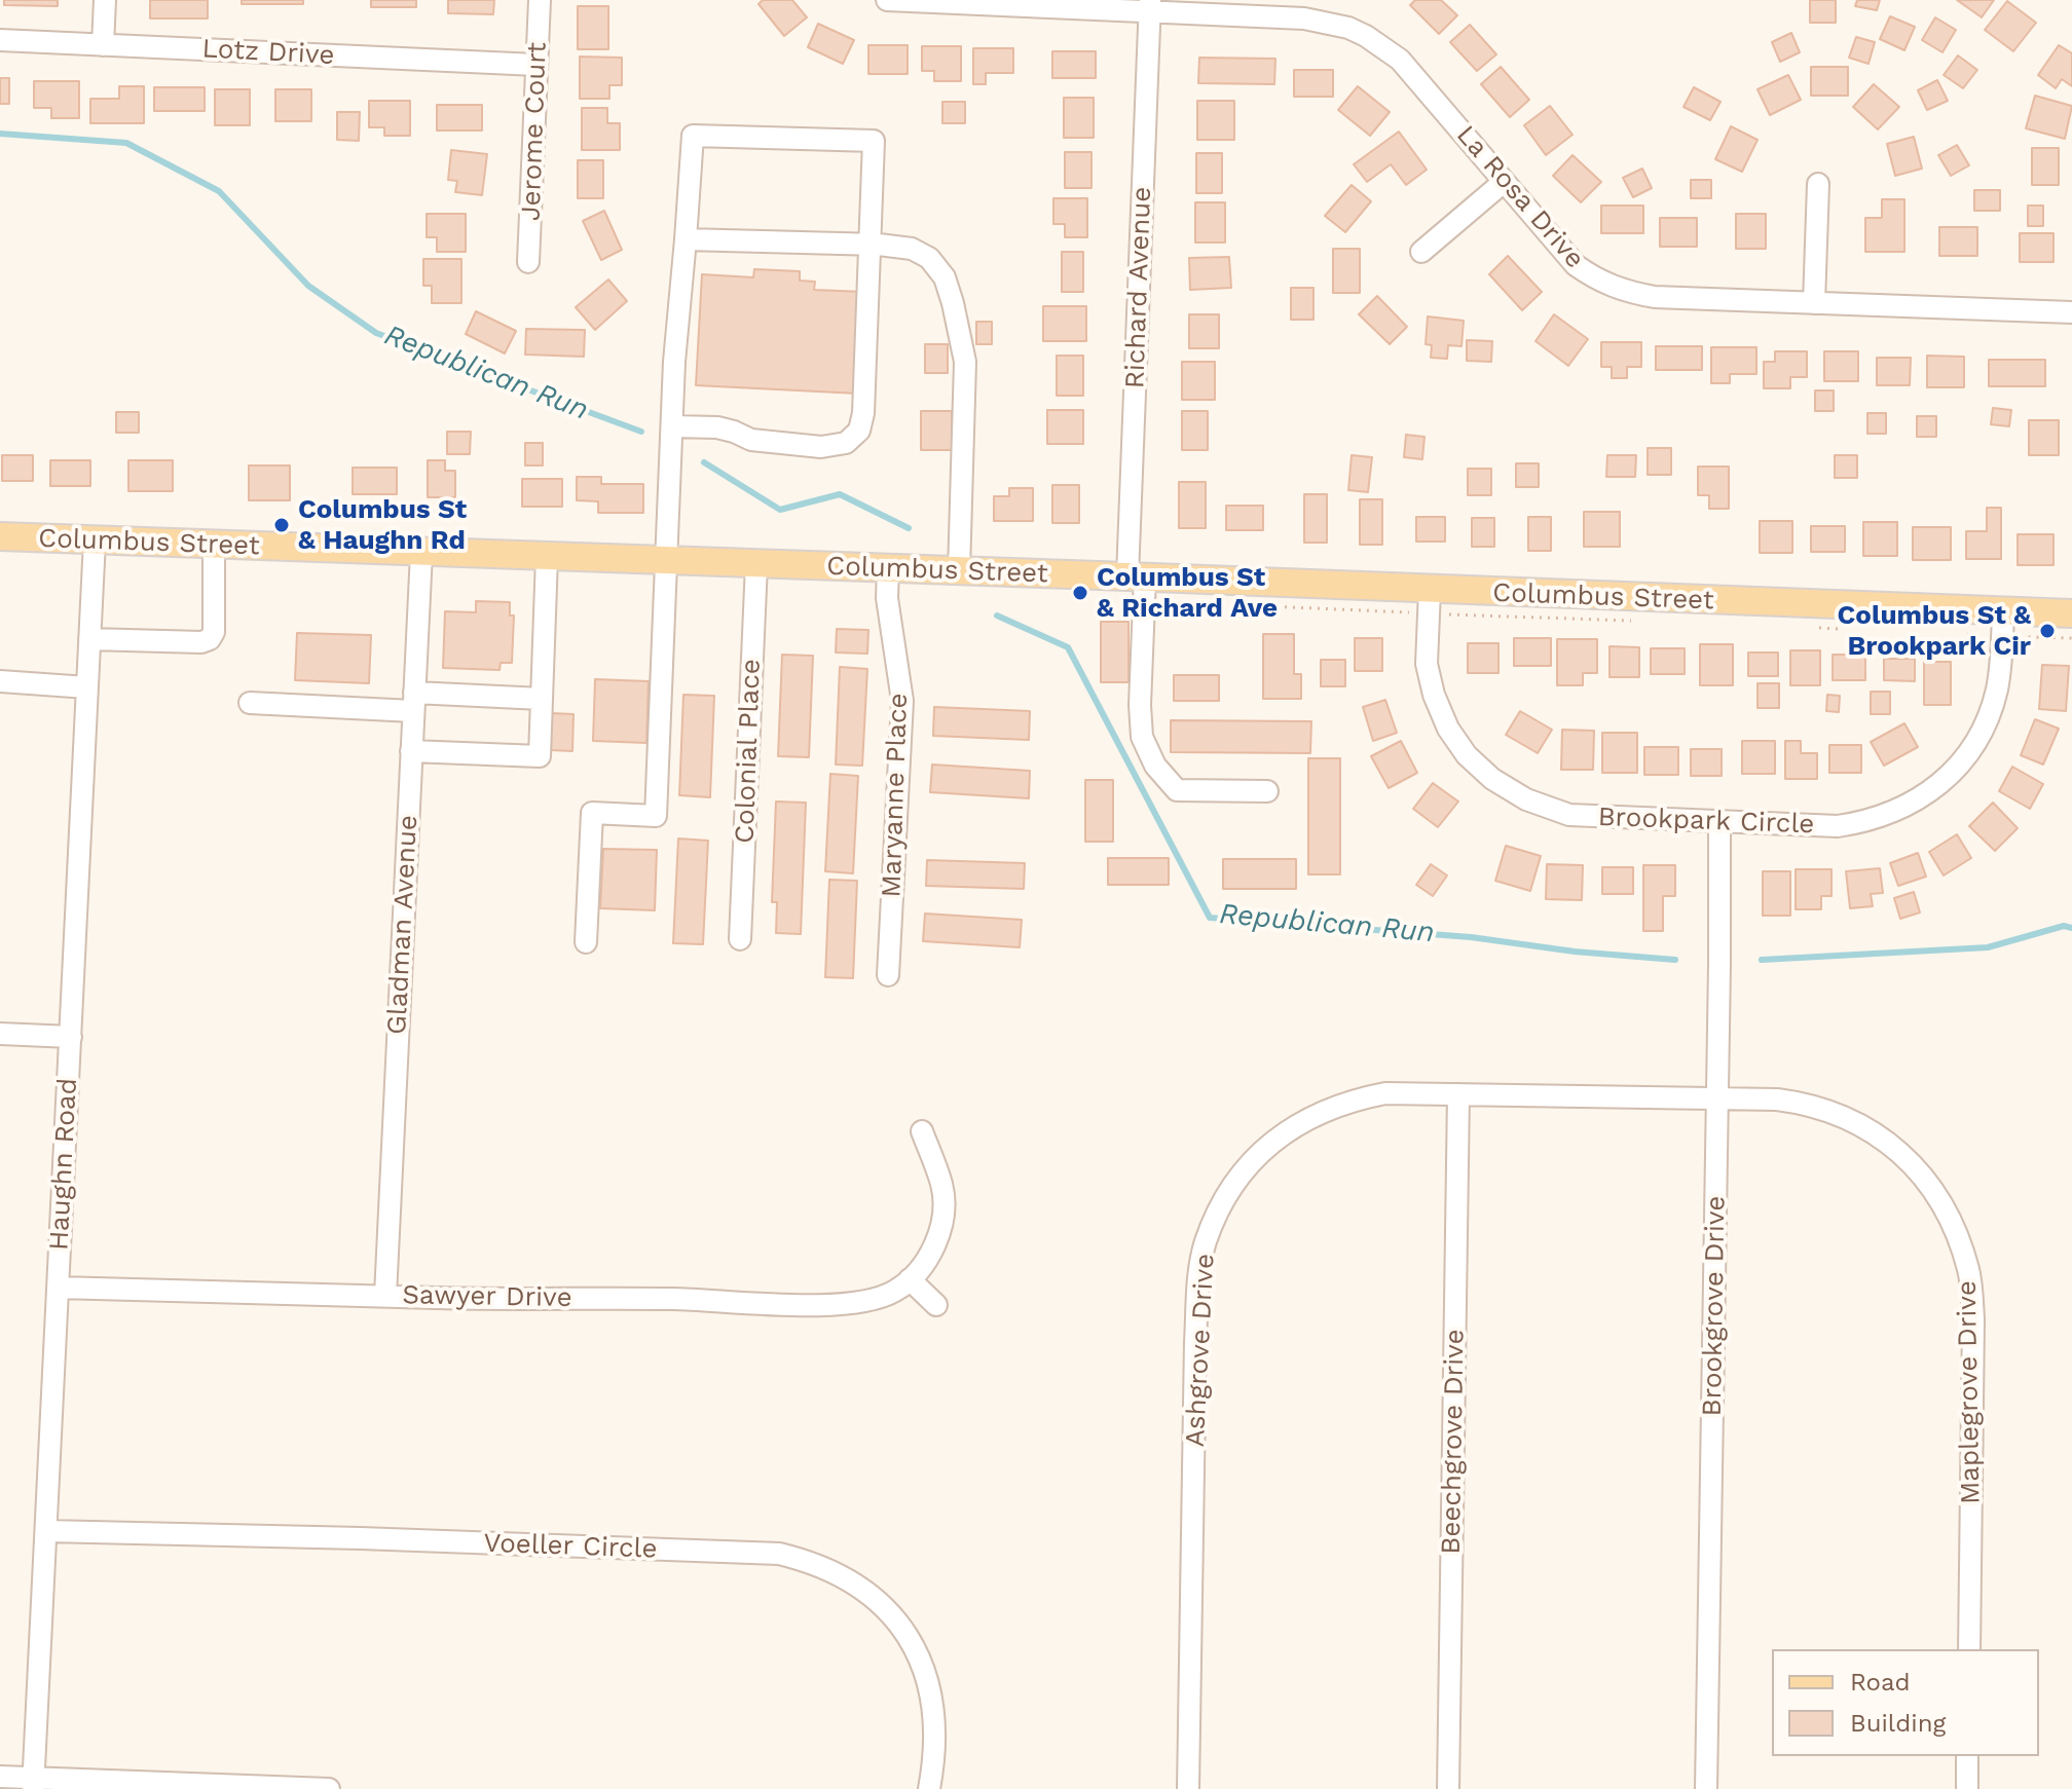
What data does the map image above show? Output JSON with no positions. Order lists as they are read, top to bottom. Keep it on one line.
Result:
{"streets":{"main road":["Columbus Street"],"street":["Lotz Drive","Jerome Court","La Rosa Drive","Richard Avenue","Colonial Place","Maryanne Place","Brookpark Circle","Gladman Avenue","Haughn Road","Sawyer Drive","Brookgrove Drive","Ashgrove Drive","Maplegrove Drive","Beechgrove Drive","Voeller Circle"]},"crossings":[["Lotz Drive","Jerome Court"],["La Rosa Drive","Richard Avenue"],["Richard Avenue","Columbus Street"],["Columbus Street","Colonial Place"],["Columbus Street","Maryanne Place"],["Columbus Street","Brookpark Circle"],["Columbus Street","Gladman Avenue"],["Columbus Street","Haughn Road"],["Brookpark Circle","Brookgrove Drive"],["Gladman Avenue","Sawyer Drive"],["Haughn Road","Sawyer Drive"],["Haughn Road","Voeller Circle"],["Brookgrove Drive","Ashgrove Drive"],["Brookgrove Drive","Maplegrove Drive"],["Ashgrove Drive","Maplegrove Drive"],["Ashgrove Drive","Beechgrove Drive"]],"water":["Republican Run"],"places":["Columbus St & Haughn Rd","Columbus St & Richard Ave","Columbus St & Brookpark Cir"],"legend":["Road","Building"]}
